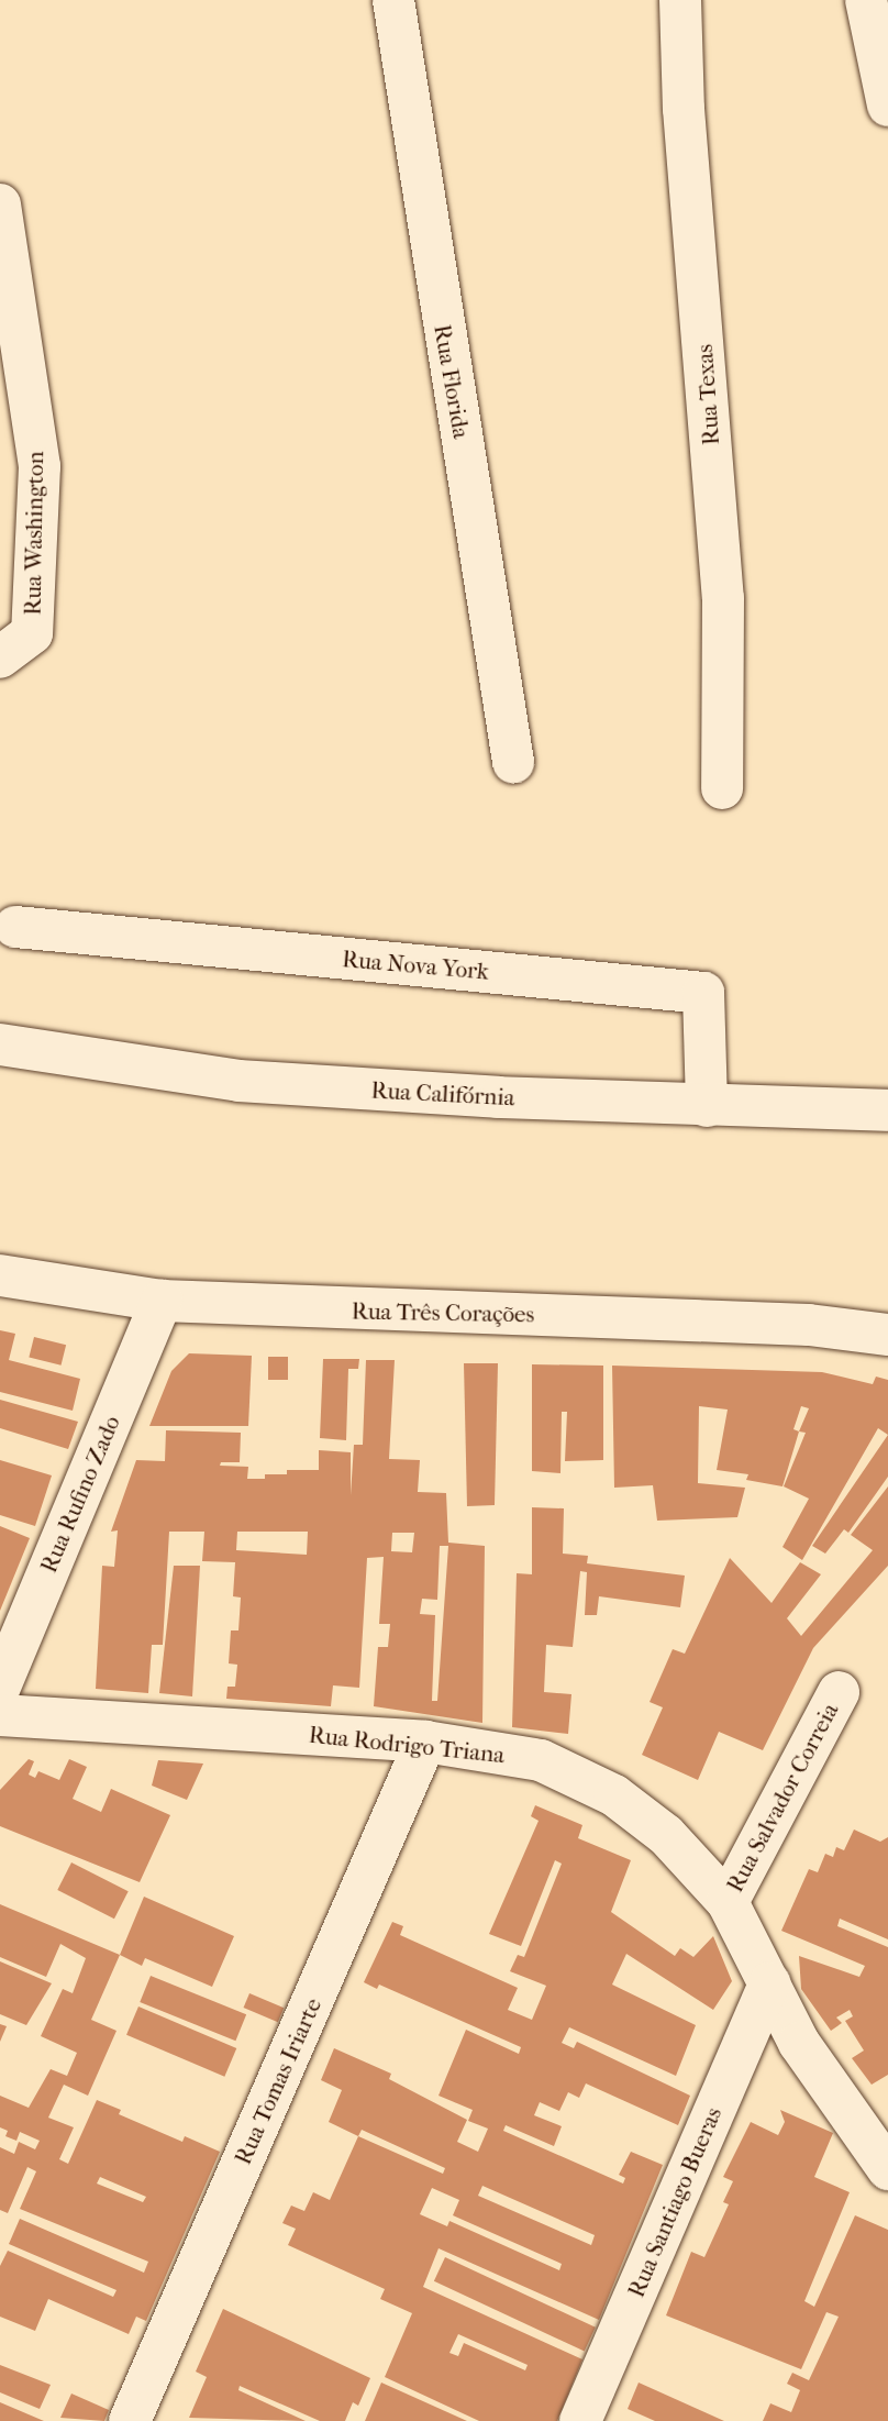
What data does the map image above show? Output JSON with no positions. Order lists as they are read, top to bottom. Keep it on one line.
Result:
{"streets":{"street":["Rua Florida","Rua Texas","Rua Washington","Rua Nova York","Rua Califórnia","Rua Três Corações","Rua Rufino Zado","Rua Rodrigo Triana","Rua Salvador Correia","Rua Tomas Iriarte","Rua Santiago Bueras"]},"crossings":[["Rua Nova York","Rua Califórnia"],["Rua Três Corações","Rua Rufino Zado"],["Rua Rodrigo Triana","Rua Salvador Correia"],["Rua Rodrigo Triana","Rua Tomas Iriarte"],["Rua Rodrigo Triana","Rua Santiago Bueras"]]}
